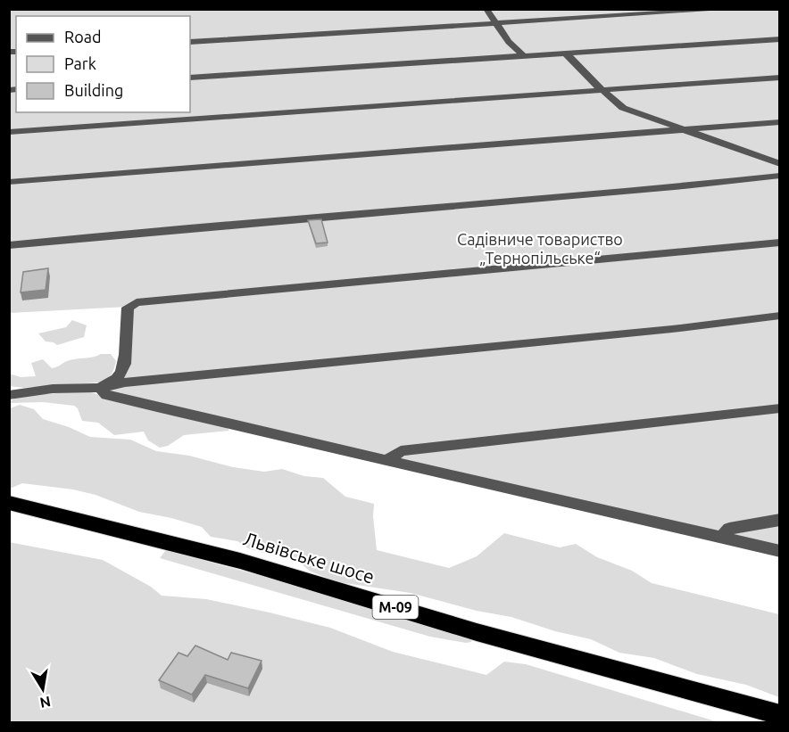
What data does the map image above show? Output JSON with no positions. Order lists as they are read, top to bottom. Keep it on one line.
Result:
{"streets":{"highway":["Львівське шосе","М-09"]},"parks":["Садівниче товариство „Тернопільське“"],"legend":["Road","Park","Building"],"north":"bottom"}
